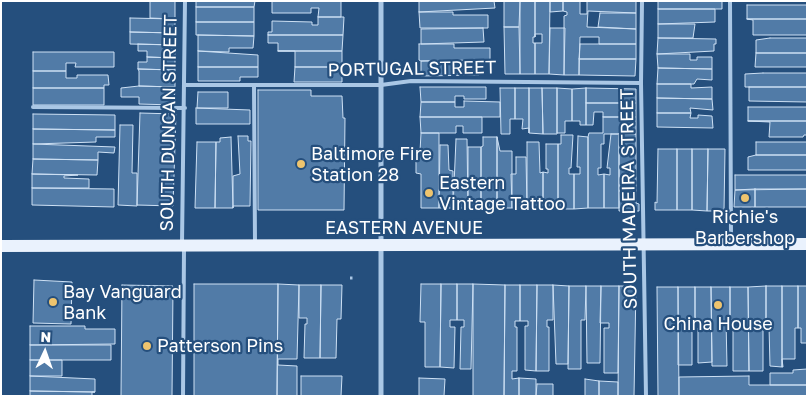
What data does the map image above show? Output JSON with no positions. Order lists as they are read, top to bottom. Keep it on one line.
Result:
{"streets":{"main road":["EASTERN AVENUE"],"lane":["PORTUGAL STREET","SOUTH DUNCAN STREET","SOUTH MADEIRA STREET"]},"crossings":[["PORTUGAL STREET","SOUTH DUNCAN STREET"],["PORTUGAL STREET","SOUTH MADEIRA STREET"],["SOUTH DUNCAN STREET","EASTERN AVENUE"],["SOUTH MADEIRA STREET","EASTERN AVENUE"]],"places":["Baltimore Fire Station 28","Eastern Vintage Tattoo","Richie's Barbershop","Bay Vanguard Bank","China House","Patterson Pins"],"north":"top"}
